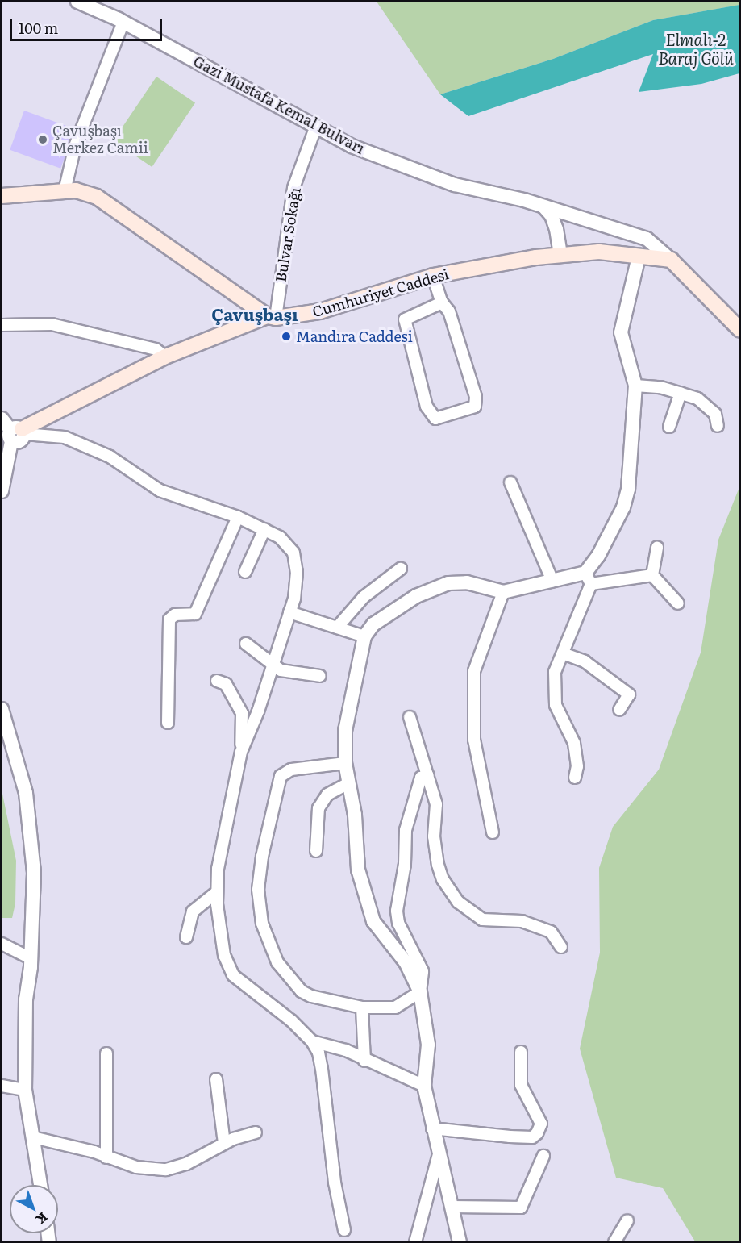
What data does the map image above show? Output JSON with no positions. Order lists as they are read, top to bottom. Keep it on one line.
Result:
{"streets":{"main road":["Cumhuriyet Caddesi"],"street":["Gazi Mustafa Kemal Bulvarı","Bulvar Sokağı"]},"crossings":[["Gazi Mustafa Kemal Bulvarı","Bulvar Sokağı"],["Gazi Mustafa Kemal Bulvarı","Cumhuriyet Caddesi"],["Bulvar Sokağı","Cumhuriyet Caddesi"]],"districts":["Çavuşbaşı"],"water":["Elmalı-2 Baraj Gölü"],"places":["Çavuşbaşı Merkez Camii","Mandıra Caddesi"],"scale_bar":"100 m","north":"bottom right"}
